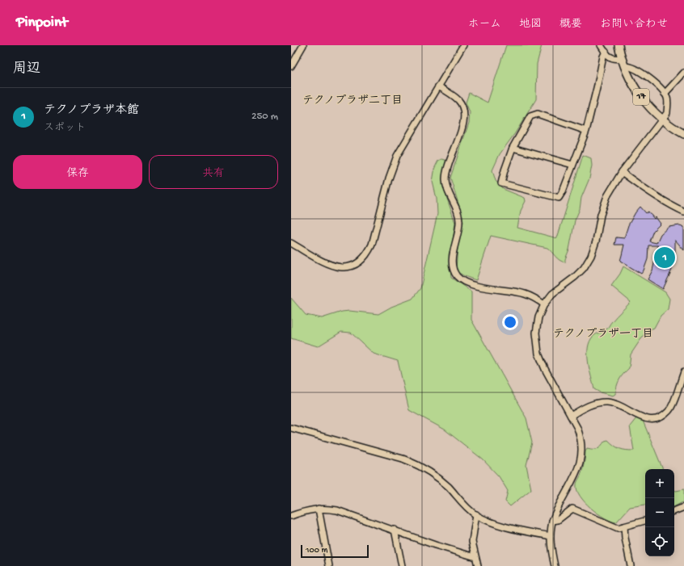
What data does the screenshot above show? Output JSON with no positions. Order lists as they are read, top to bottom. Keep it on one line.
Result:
{"streets":{"main road":["17"]},"districts":["テクノプラザ二丁目","テクノプラザ一丁目"],"scale_bar":"100 m","page":{"header":"Pinpoint","nav":["ホーム","地図","概要","お問い合わせ"],"heading":"周辺","list":[{"mark":"1","name":"テクノプラザ本館","note":"スポット","value":"250 m"}],"buttons":["保存","共有"],"pins":"1","map_buttons":["+","−"],"scale":"100 m"}}
